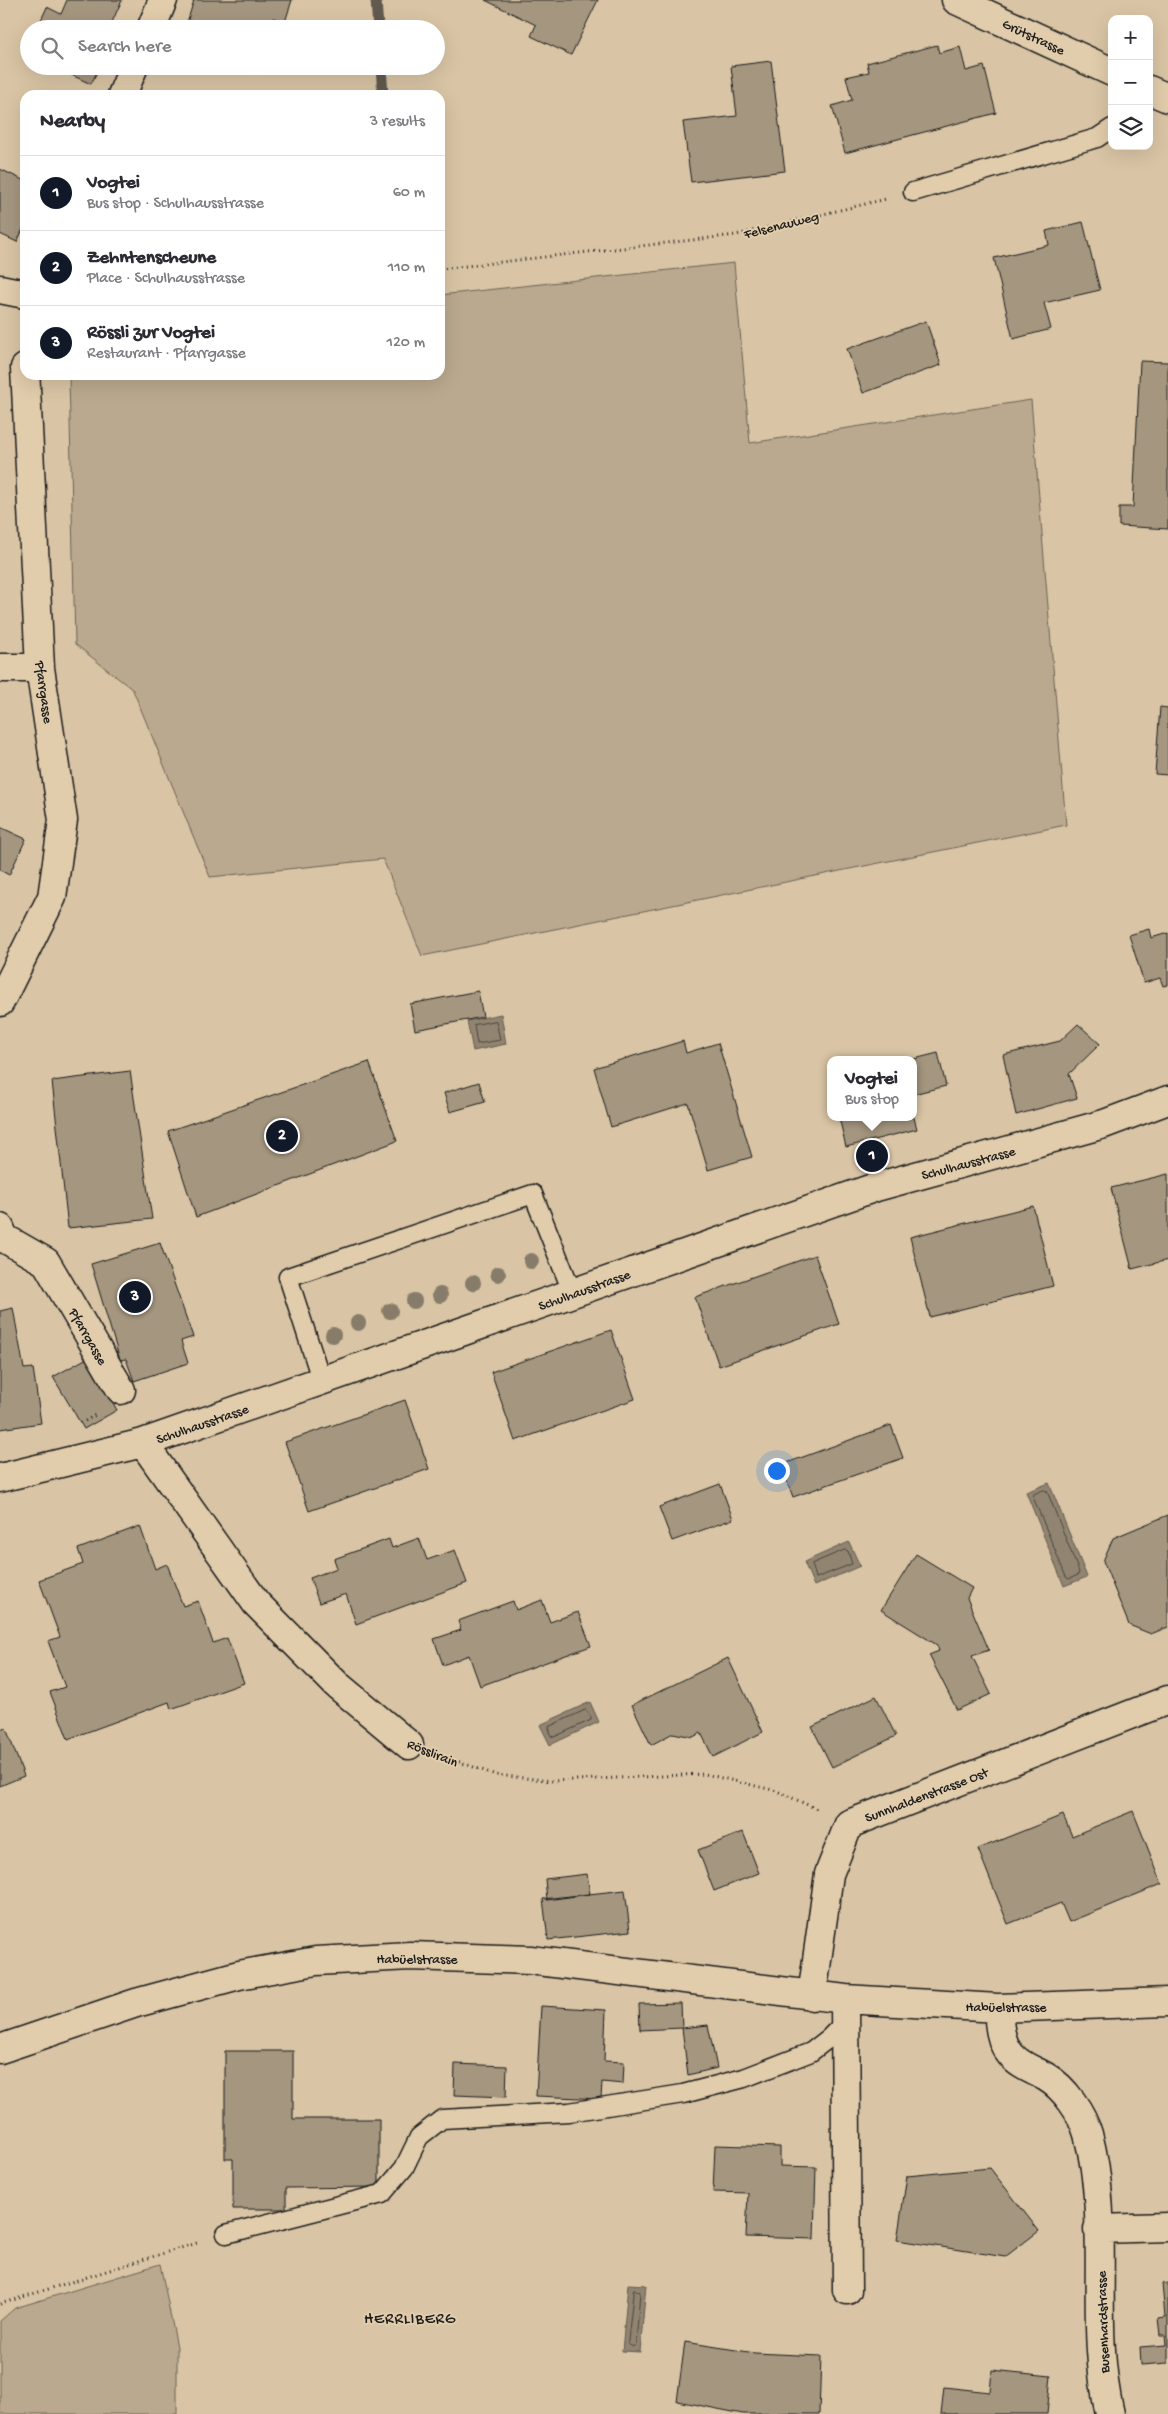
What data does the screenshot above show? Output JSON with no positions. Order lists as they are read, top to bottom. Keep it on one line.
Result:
{"streets":{"street":["Grütstrasse","Pfarrgasse","Schulhausstrasse","Rösslirain","Sunnhaldenstrasse Ost","Habüelstrasse","Busenhardstrasse"],"path":["Felsenauweg"]},"crossings":[["Schulhausstrasse","Rösslirain"],["Rösslirain","Sunnhaldenstrasse Ost"],["Sunnhaldenstrasse Ost","Habüelstrasse"],["Habüelstrasse","Busenhardstrasse"]],"districts":["HERRLIBERG"],"page":{"map_buttons":["+","−"],"search":"Search here","heading":["Nearby","3 results"],"list":[{"mark":"1","name":"Vogtei","note":"Bus stop · Schulhausstrasse","value":"60 m"},{"mark":"2","name":"Zehntenscheune","note":"Place · Schulhausstrasse","value":"110 m"},{"mark":"3","name":"Rössli zur Vogtei","note":"Restaurant · Pfarrgasse","value":"120 m"}],"popup":["Vogtei","Bus stop"],"pins":["2","1","3"]}}
